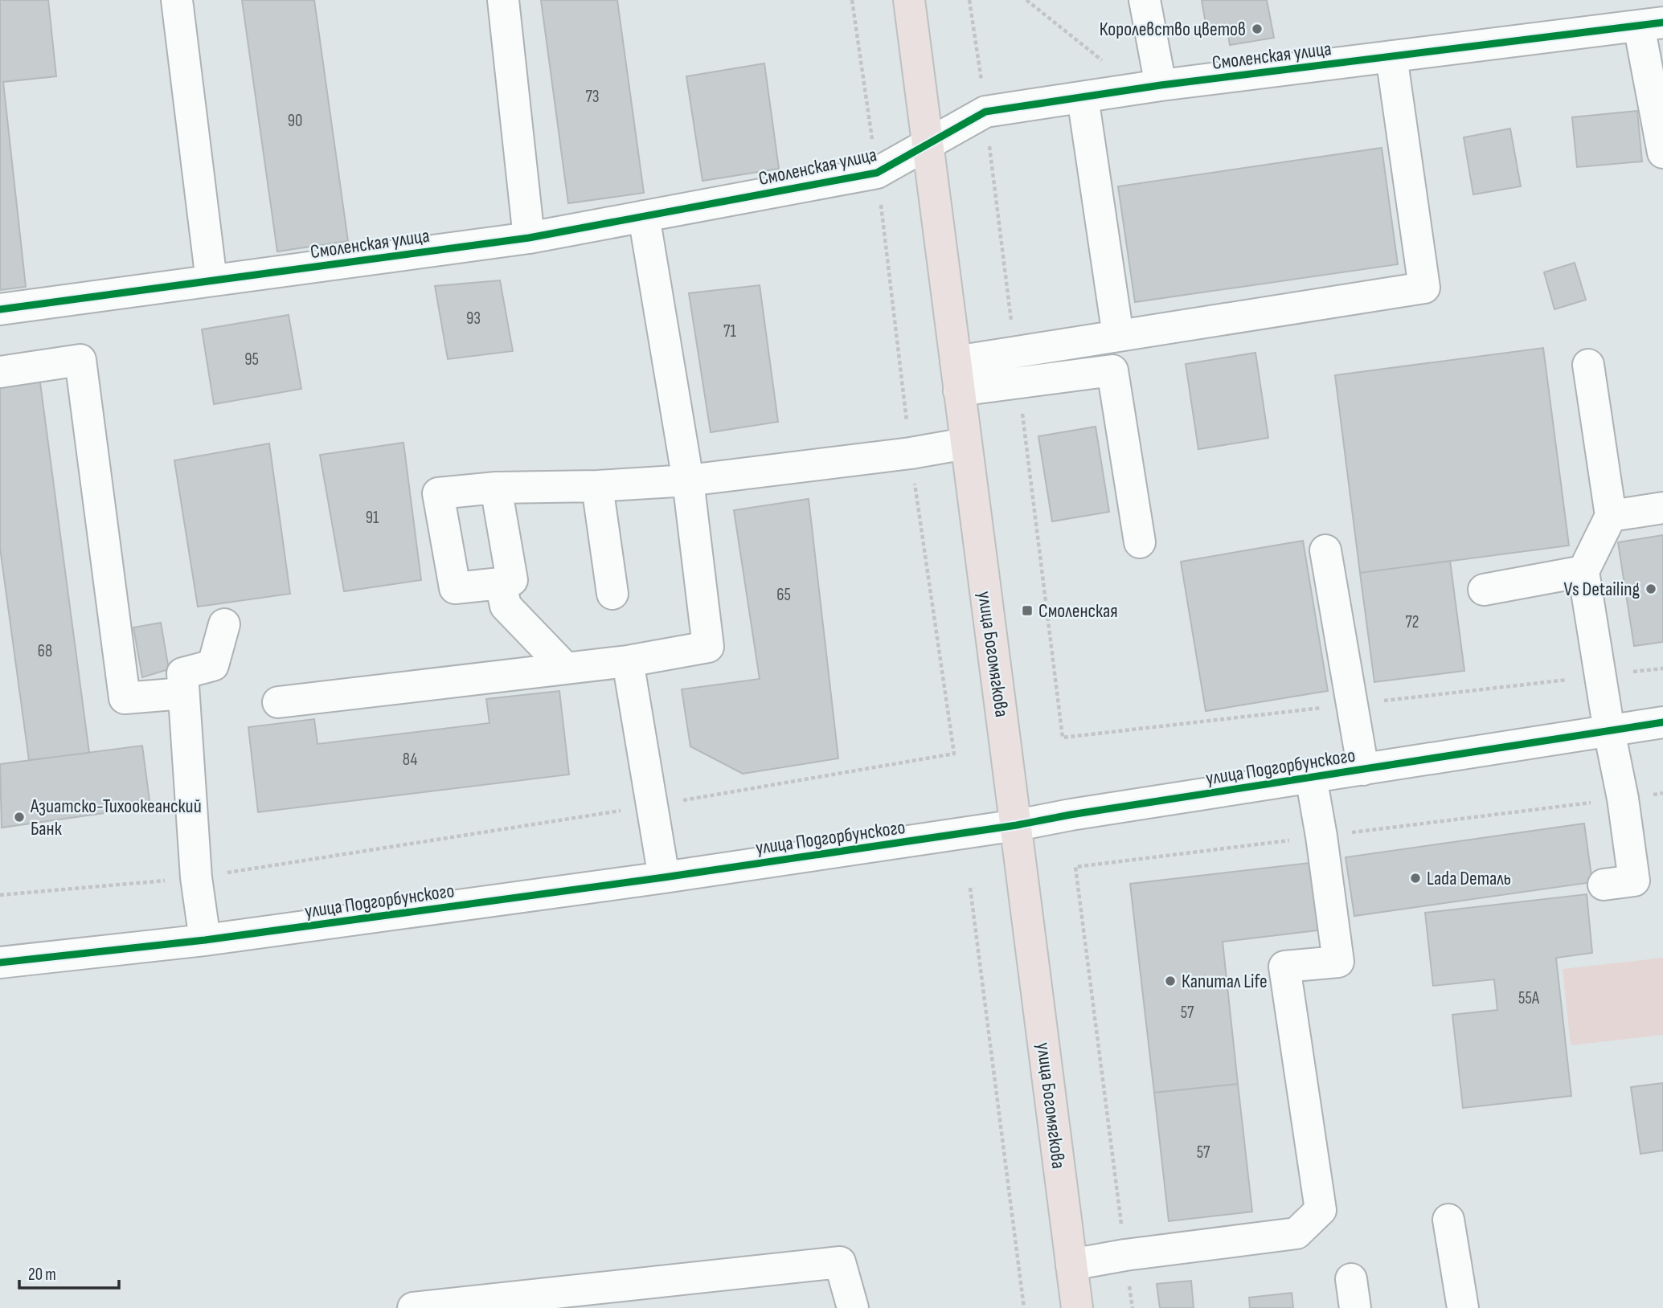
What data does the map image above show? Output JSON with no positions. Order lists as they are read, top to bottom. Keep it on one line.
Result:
{"streets":{"main road":["улица Богомягкова"],"street":["Смоленская улица","улица Подгорбунского"]},"crossings":[["Смоленская улица","улица Богомягкова"],["улица Богомягкова","улица Подгорбунского"]],"places":{"other":["Королевство цветов","Vs Detailing","Азиатско-Тихоокеанский Банк","Lada Dеталь","Капитал Life"],"transit":["Смоленская"]},"house_numbers":["73","90","93","71","95","91","65","72","68","84","55А","57","57"],"scale_bar":"20 m"}
